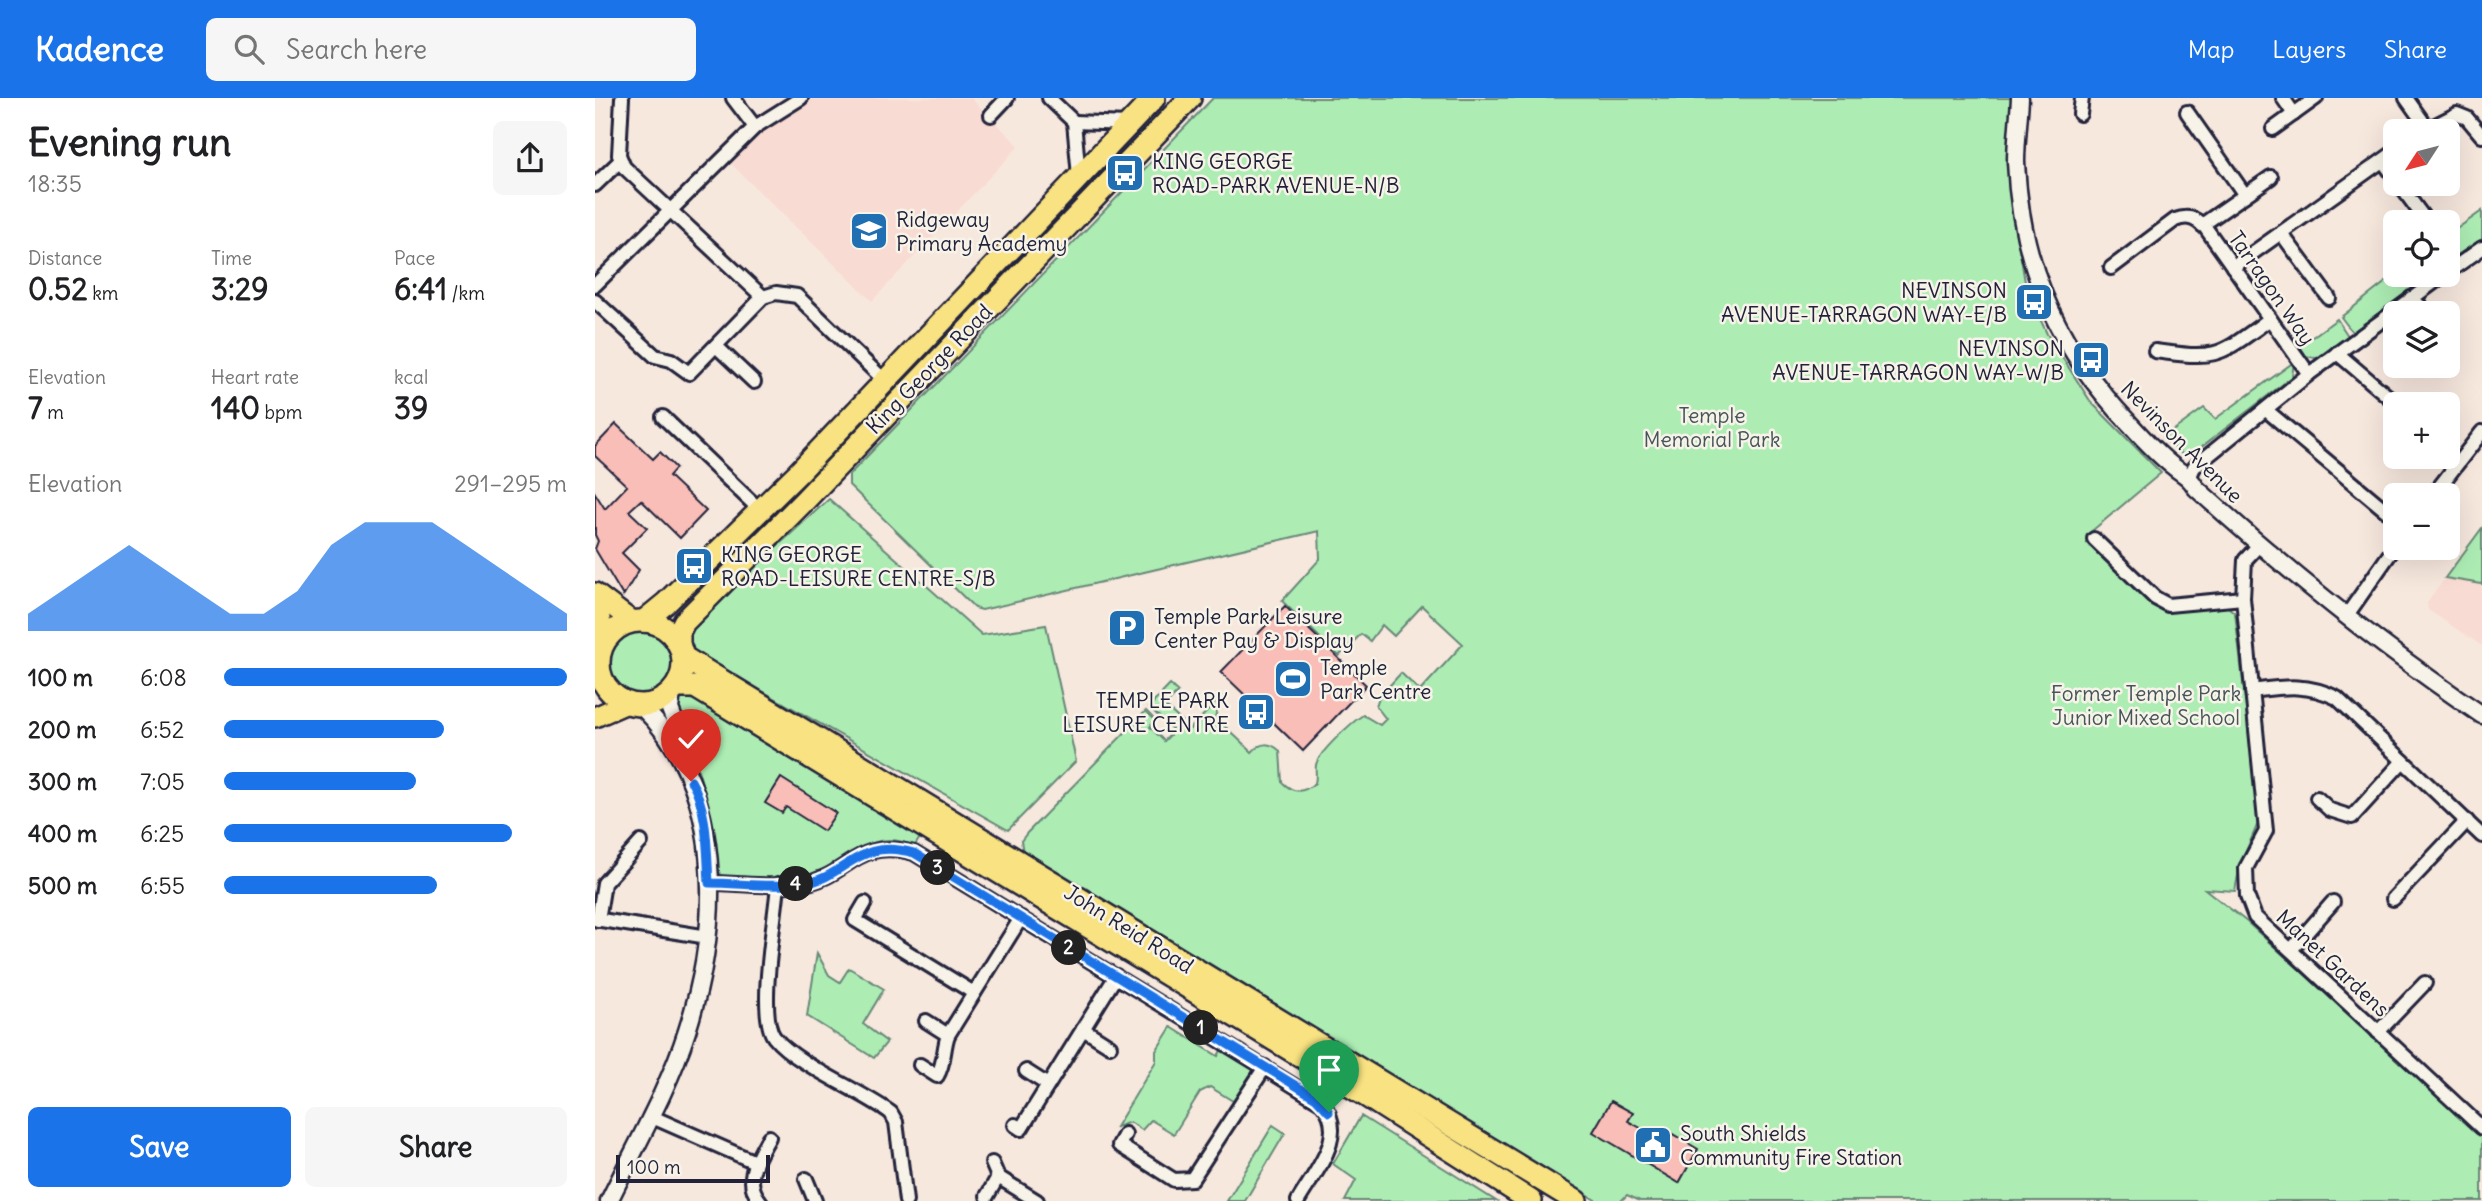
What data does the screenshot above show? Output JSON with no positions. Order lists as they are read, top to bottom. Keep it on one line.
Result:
{"streets":{"highway":["King George Road","John Reid Road"],"street":["Tarragon Way","Nevinson Avenue","Manet Gardens"]},"crossings":[["King George Road","John Reid Road"],["Nevinson Avenue","Manet Gardens"]],"parks":["Temple Memorial Park","Former Temple Park Junior Mixed School"],"places":{"bus stop":["KING GEORGE ROAD-PARK AVENUE-N/B","NEVINSON AVENUE-TARRAGON WAY-E/B","NEVINSON AVENUE-TARRAGON WAY-W/B","KING GEORGE ROAD-LEISURE CENTRE-S/B","TEMPLE PARK LEISURE CENTRE"],"school or university":["Ridgeway Primary Academy"],"parking":["Temple Park Leisure Center Pay & Display"],"sports":["Temple Park Centre"],"public building":["South Shields Community Fire Station"]},"scale_bar":"100 m","north":"bottom left","page":{"header":"Kadence","search":"Search here","nav":["Map","Layers","Share"],"heading":["Evening run","18:35"],"map_buttons":["+","−"],"stats":[["Distance","0.52 km"],["Time","3:29"],["Pace","6:41 /km"],["Elevation","7 m"],["Heart rate","140 bpm"],["kcal","39"]],"chart":["Elevation","291–295 m"],"list":[{"name":"100 m","note":"6:08"},{"name":"200 m","note":"6:52"},{"name":"300 m","note":"7:05"},{"name":"400 m","note":"6:25"},{"name":"500 m","note":"6:55"}],"pins":["3","4","2","1"],"buttons":["Save","Share"],"scale":"100 m"}}
